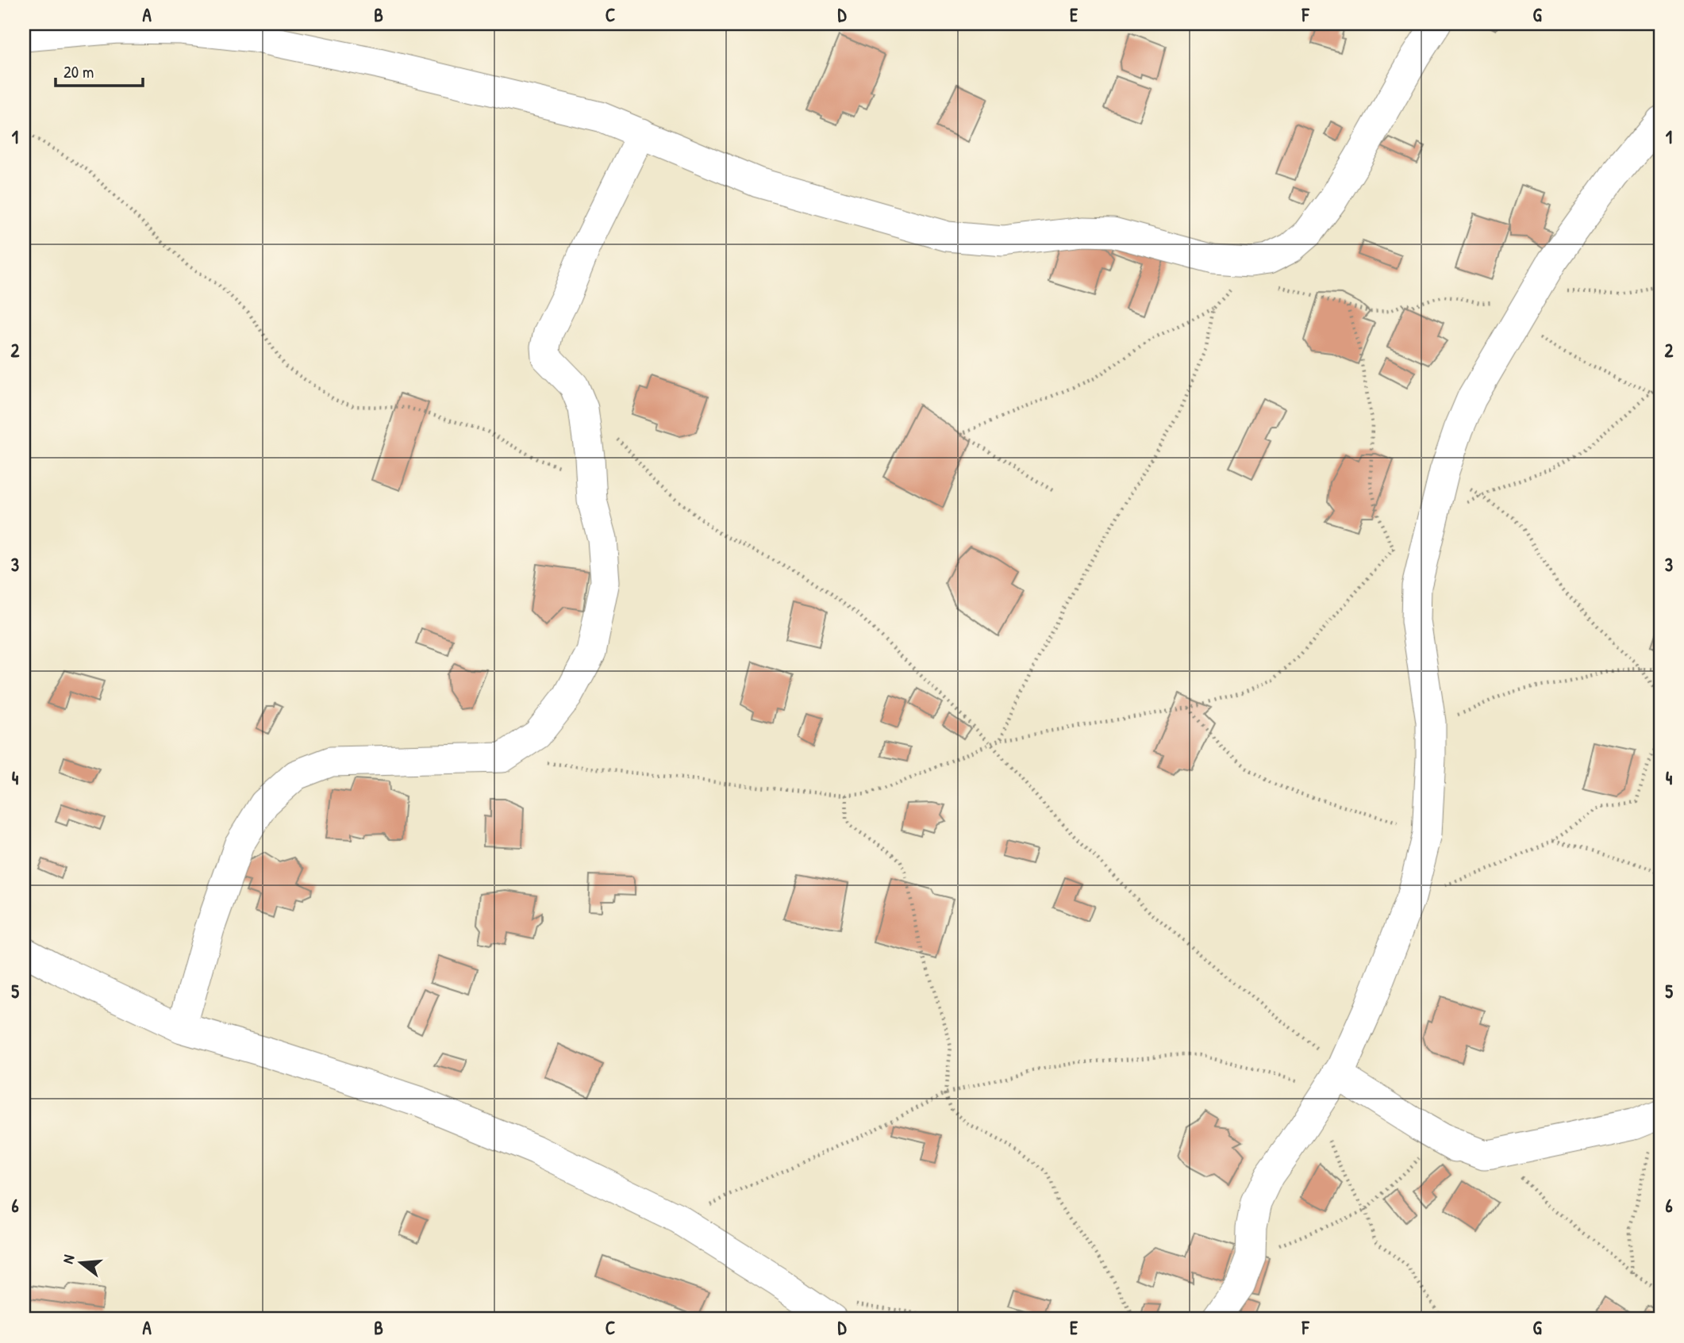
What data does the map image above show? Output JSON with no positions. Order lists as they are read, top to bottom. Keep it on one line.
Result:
{"scale_bar":"20 m","north":"left","grid":{"columns":["A","B","C","D","E","F","G"],"rows":["1","2","3","4","5","6"]}}
